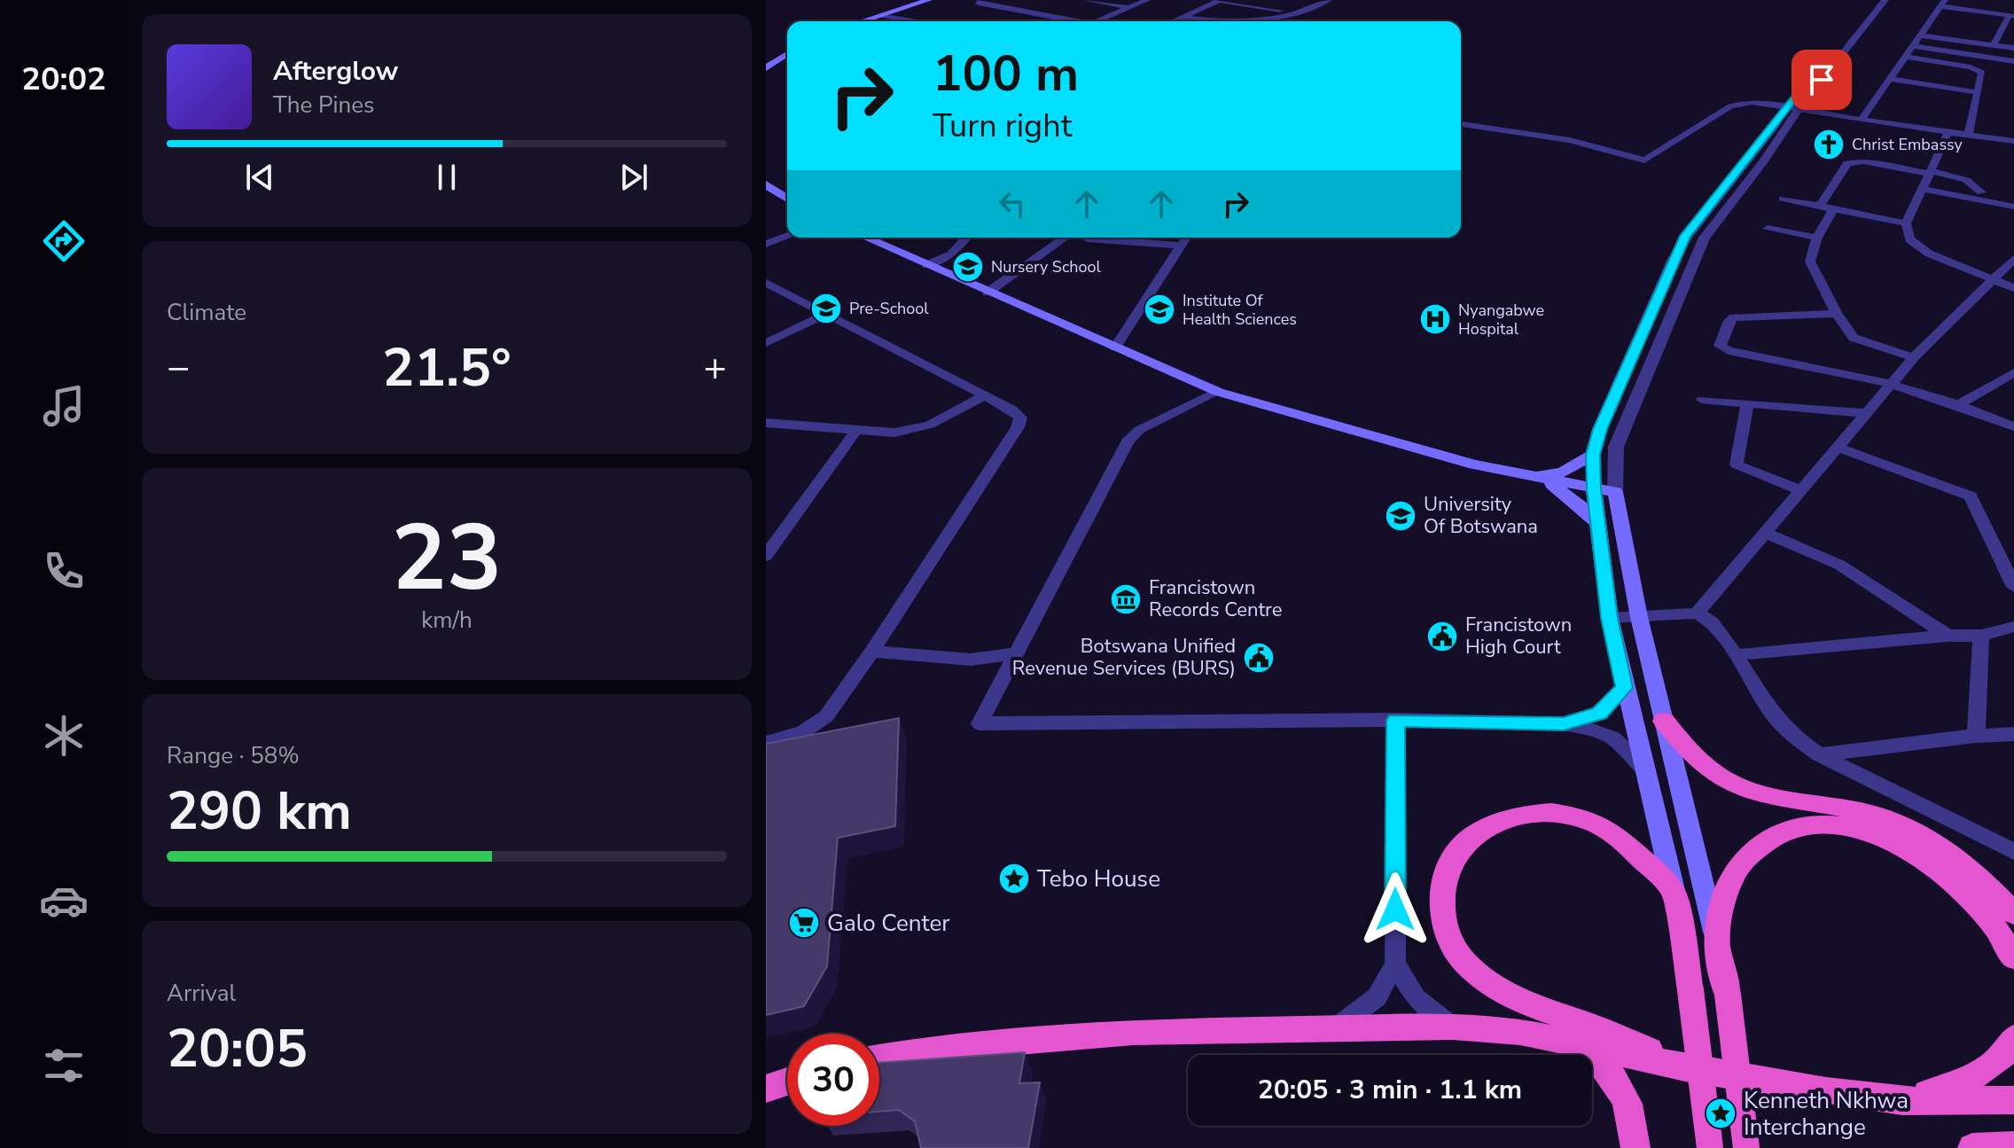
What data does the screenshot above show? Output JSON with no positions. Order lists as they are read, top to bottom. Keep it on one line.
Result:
{"places":{"church":["Christ Embassy"],"school or university":["Nursery School","Pre-School","Institute Of Health Sciences","University Of Botswana"],"hospital":["Nyangabwe Hospital"],"museum":["Francistown Records Centre"],"public building":["Francistown High Court","Botswana Unified Revenue Services (BURS)"],"place":["Tebo House","Kenneth Nkhwa Interchange"],"supermarket":["Galo Center"]},"page":{"tabs":"20:02","turn":["100 m","Turn right"],"song":["Afterglow","The Pines"],"tile":["Climate",["23","km/h"],["Range · 58%","290 km"],["Arrival","20:05"]],"heat":["−","21.5°","+"],"limit":"30","trip":"20:05 · 3 min · 1.1 km"}}
